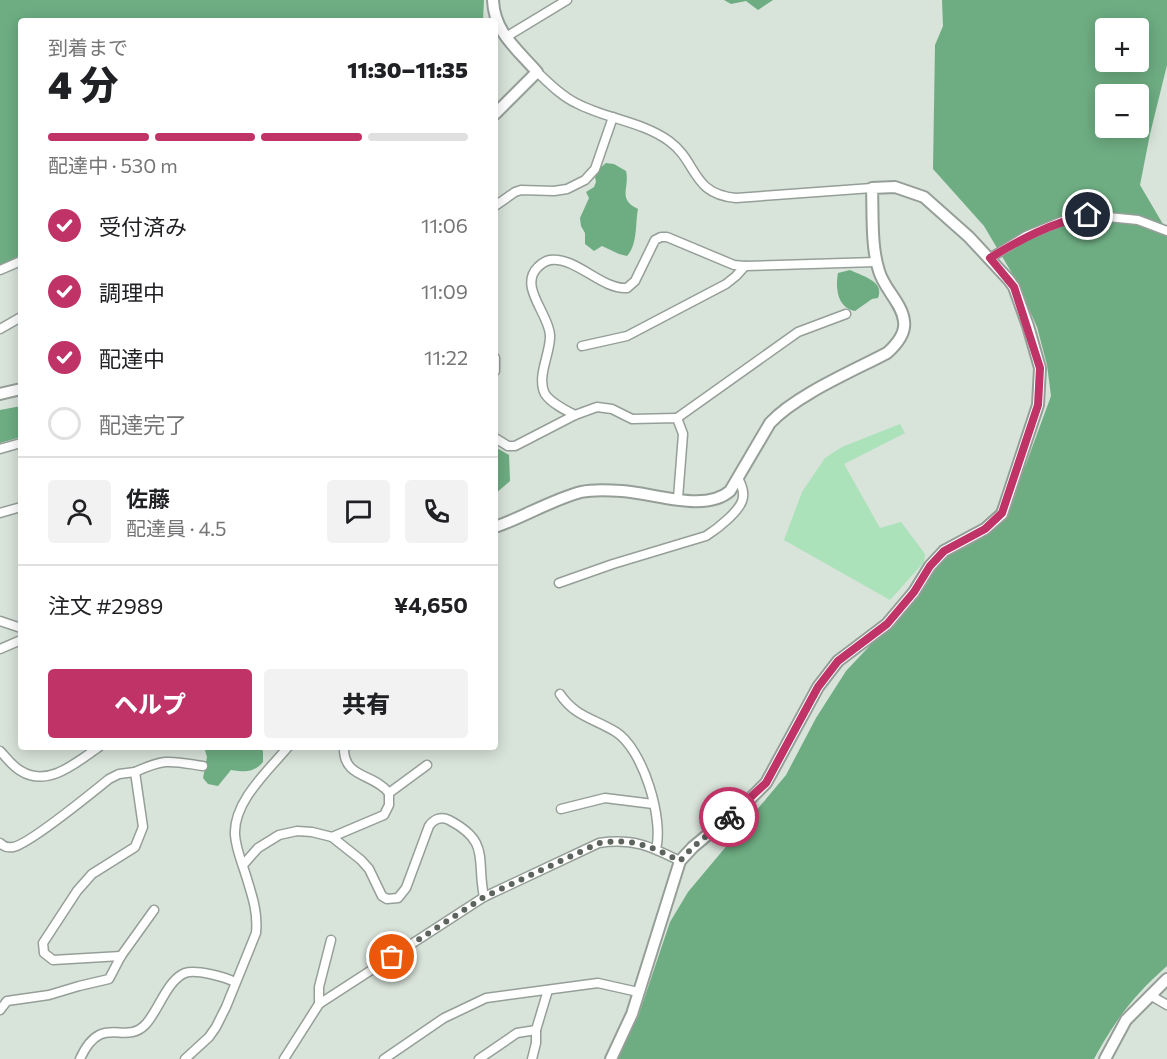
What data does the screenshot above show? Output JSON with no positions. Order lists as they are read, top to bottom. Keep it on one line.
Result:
{"page":{"map_buttons":["+","−"],"heading":["4 分","到着まで","11:30–11:35"],"panel":["佐藤","配達員 · 4.5","注文 #2989","¥4,650"],"bar":"配達中 · 530 m","list":[["受付済み","11:06"],["調理中","11:09"],["配達中","11:22"],"配達完了"],"buttons":["ヘルプ","共有"]}}
